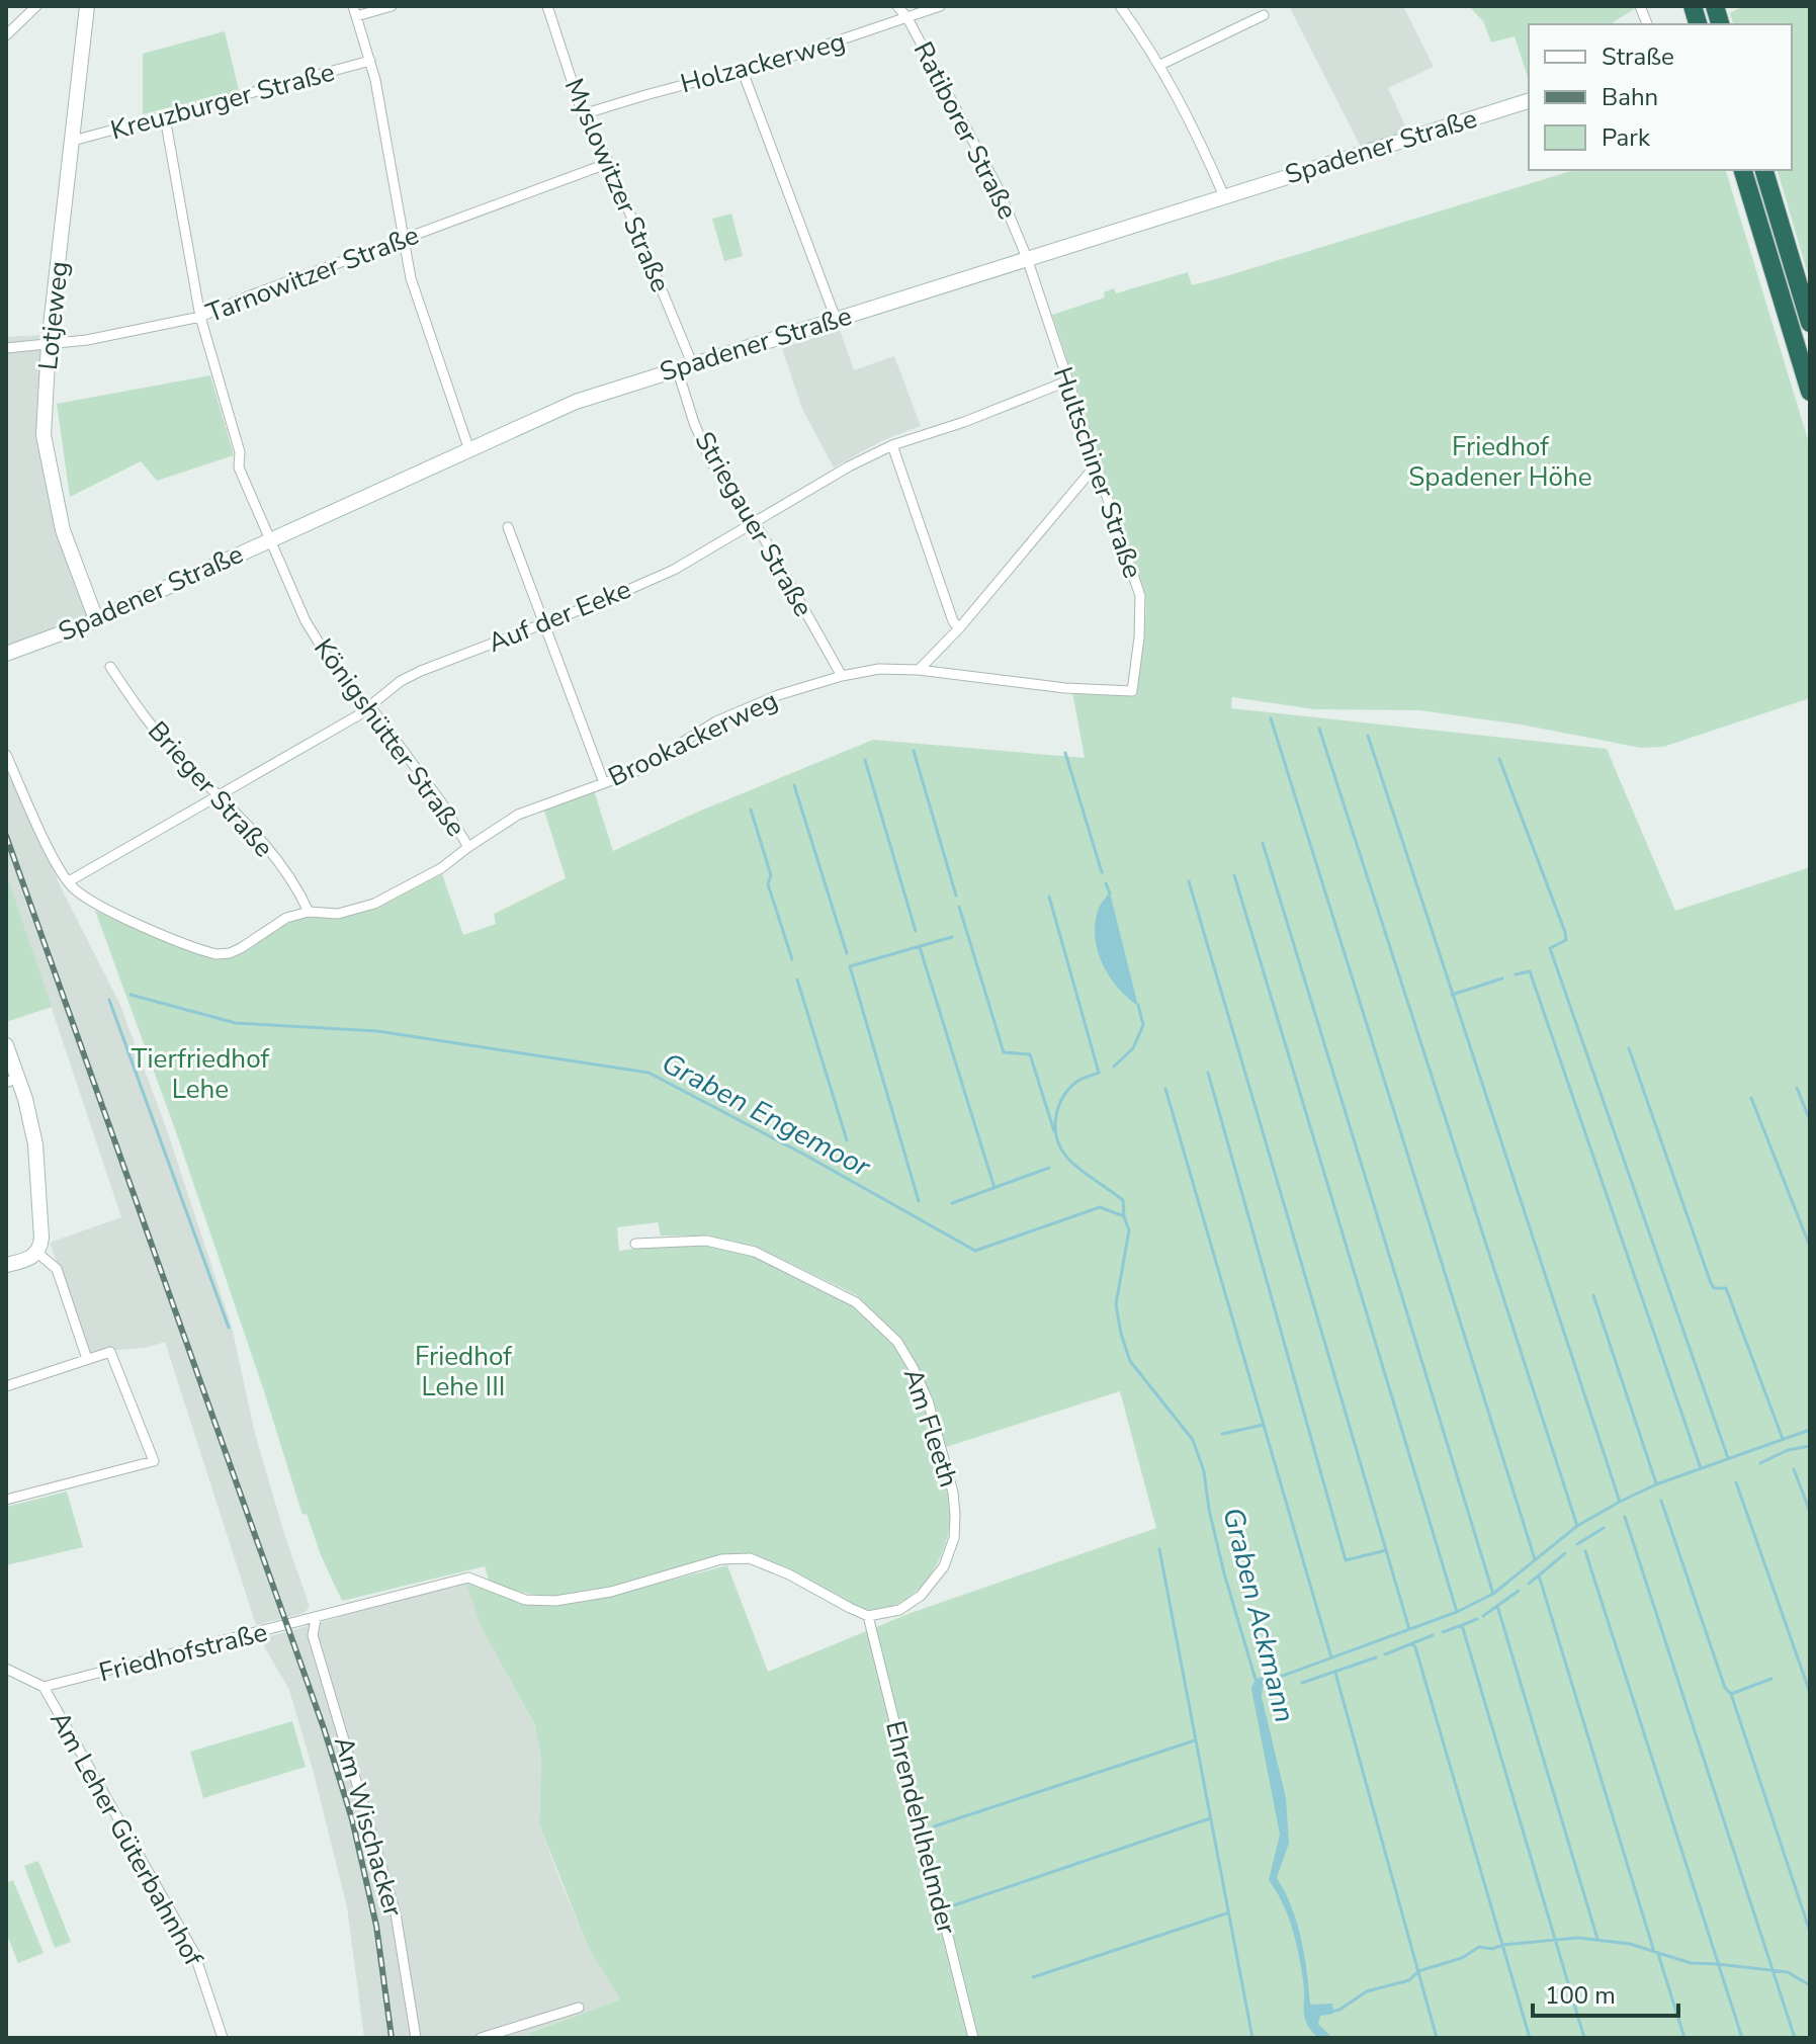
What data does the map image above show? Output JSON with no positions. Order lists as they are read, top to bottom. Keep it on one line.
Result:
{"streets":{"street":["Holzackerweg","Kreuzburger Straße","Ratiborer Straße","Spadener Straße","Myslowitzer Straße","Tarnowitzer Straße","Lotjeweg","Hultschiner Straße","Striegauer Straße","Auf der Eeke","Königshütter Straße","Brookackerweg","Brieger Straße","Am Fleeth","Friedhofstraße","Am Wischacker","Ehrendehlhelmder","Am Leher Güterbahnhof"]},"crossings":[["Holzackerweg","Ratiborer Straße"],["Holzackerweg","Myslowitzer Straße"],["Kreuzburger Straße","Lotjeweg"],["Kreuzburger Straße","Königshütter Straße"],["Ratiborer Straße","Spadener Straße"],["Ratiborer Straße","Hultschiner Straße"],["Spadener Straße","Myslowitzer Straße"],["Spadener Straße","Lotjeweg"],["Spadener Straße","Hultschiner Straße"],["Spadener Straße","Striegauer Straße"],["Spadener Straße","Königshütter Straße"],["Myslowitzer Straße","Tarnowitzer Straße"],["Tarnowitzer Straße","Lotjeweg"],["Tarnowitzer Straße","Königshütter Straße"],["Hultschiner Straße","Auf der Eeke"],["Hultschiner Straße","Brookackerweg"],["Striegauer Straße","Auf der Eeke"],["Striegauer Straße","Brookackerweg"],["Auf der Eeke","Königshütter Straße"],["Auf der Eeke","Brookackerweg"],["Auf der Eeke","Brieger Straße"],["Königshütter Straße","Brookackerweg"],["Brookackerweg","Brieger Straße"],["Am Fleeth","Ehrendehlhelmder"],["Friedhofstraße","Am Wischacker"],["Friedhofstraße","Am Leher Güterbahnhof"]],"water":["Graben Engemoor","Graben Ackmann"],"parks":["Friedhof Spadener Höhe","Tierfriedhof Lehe","Friedhof Lehe III"],"legend":["Straße","Bahn","Park"],"scale_bar":"100 m"}
